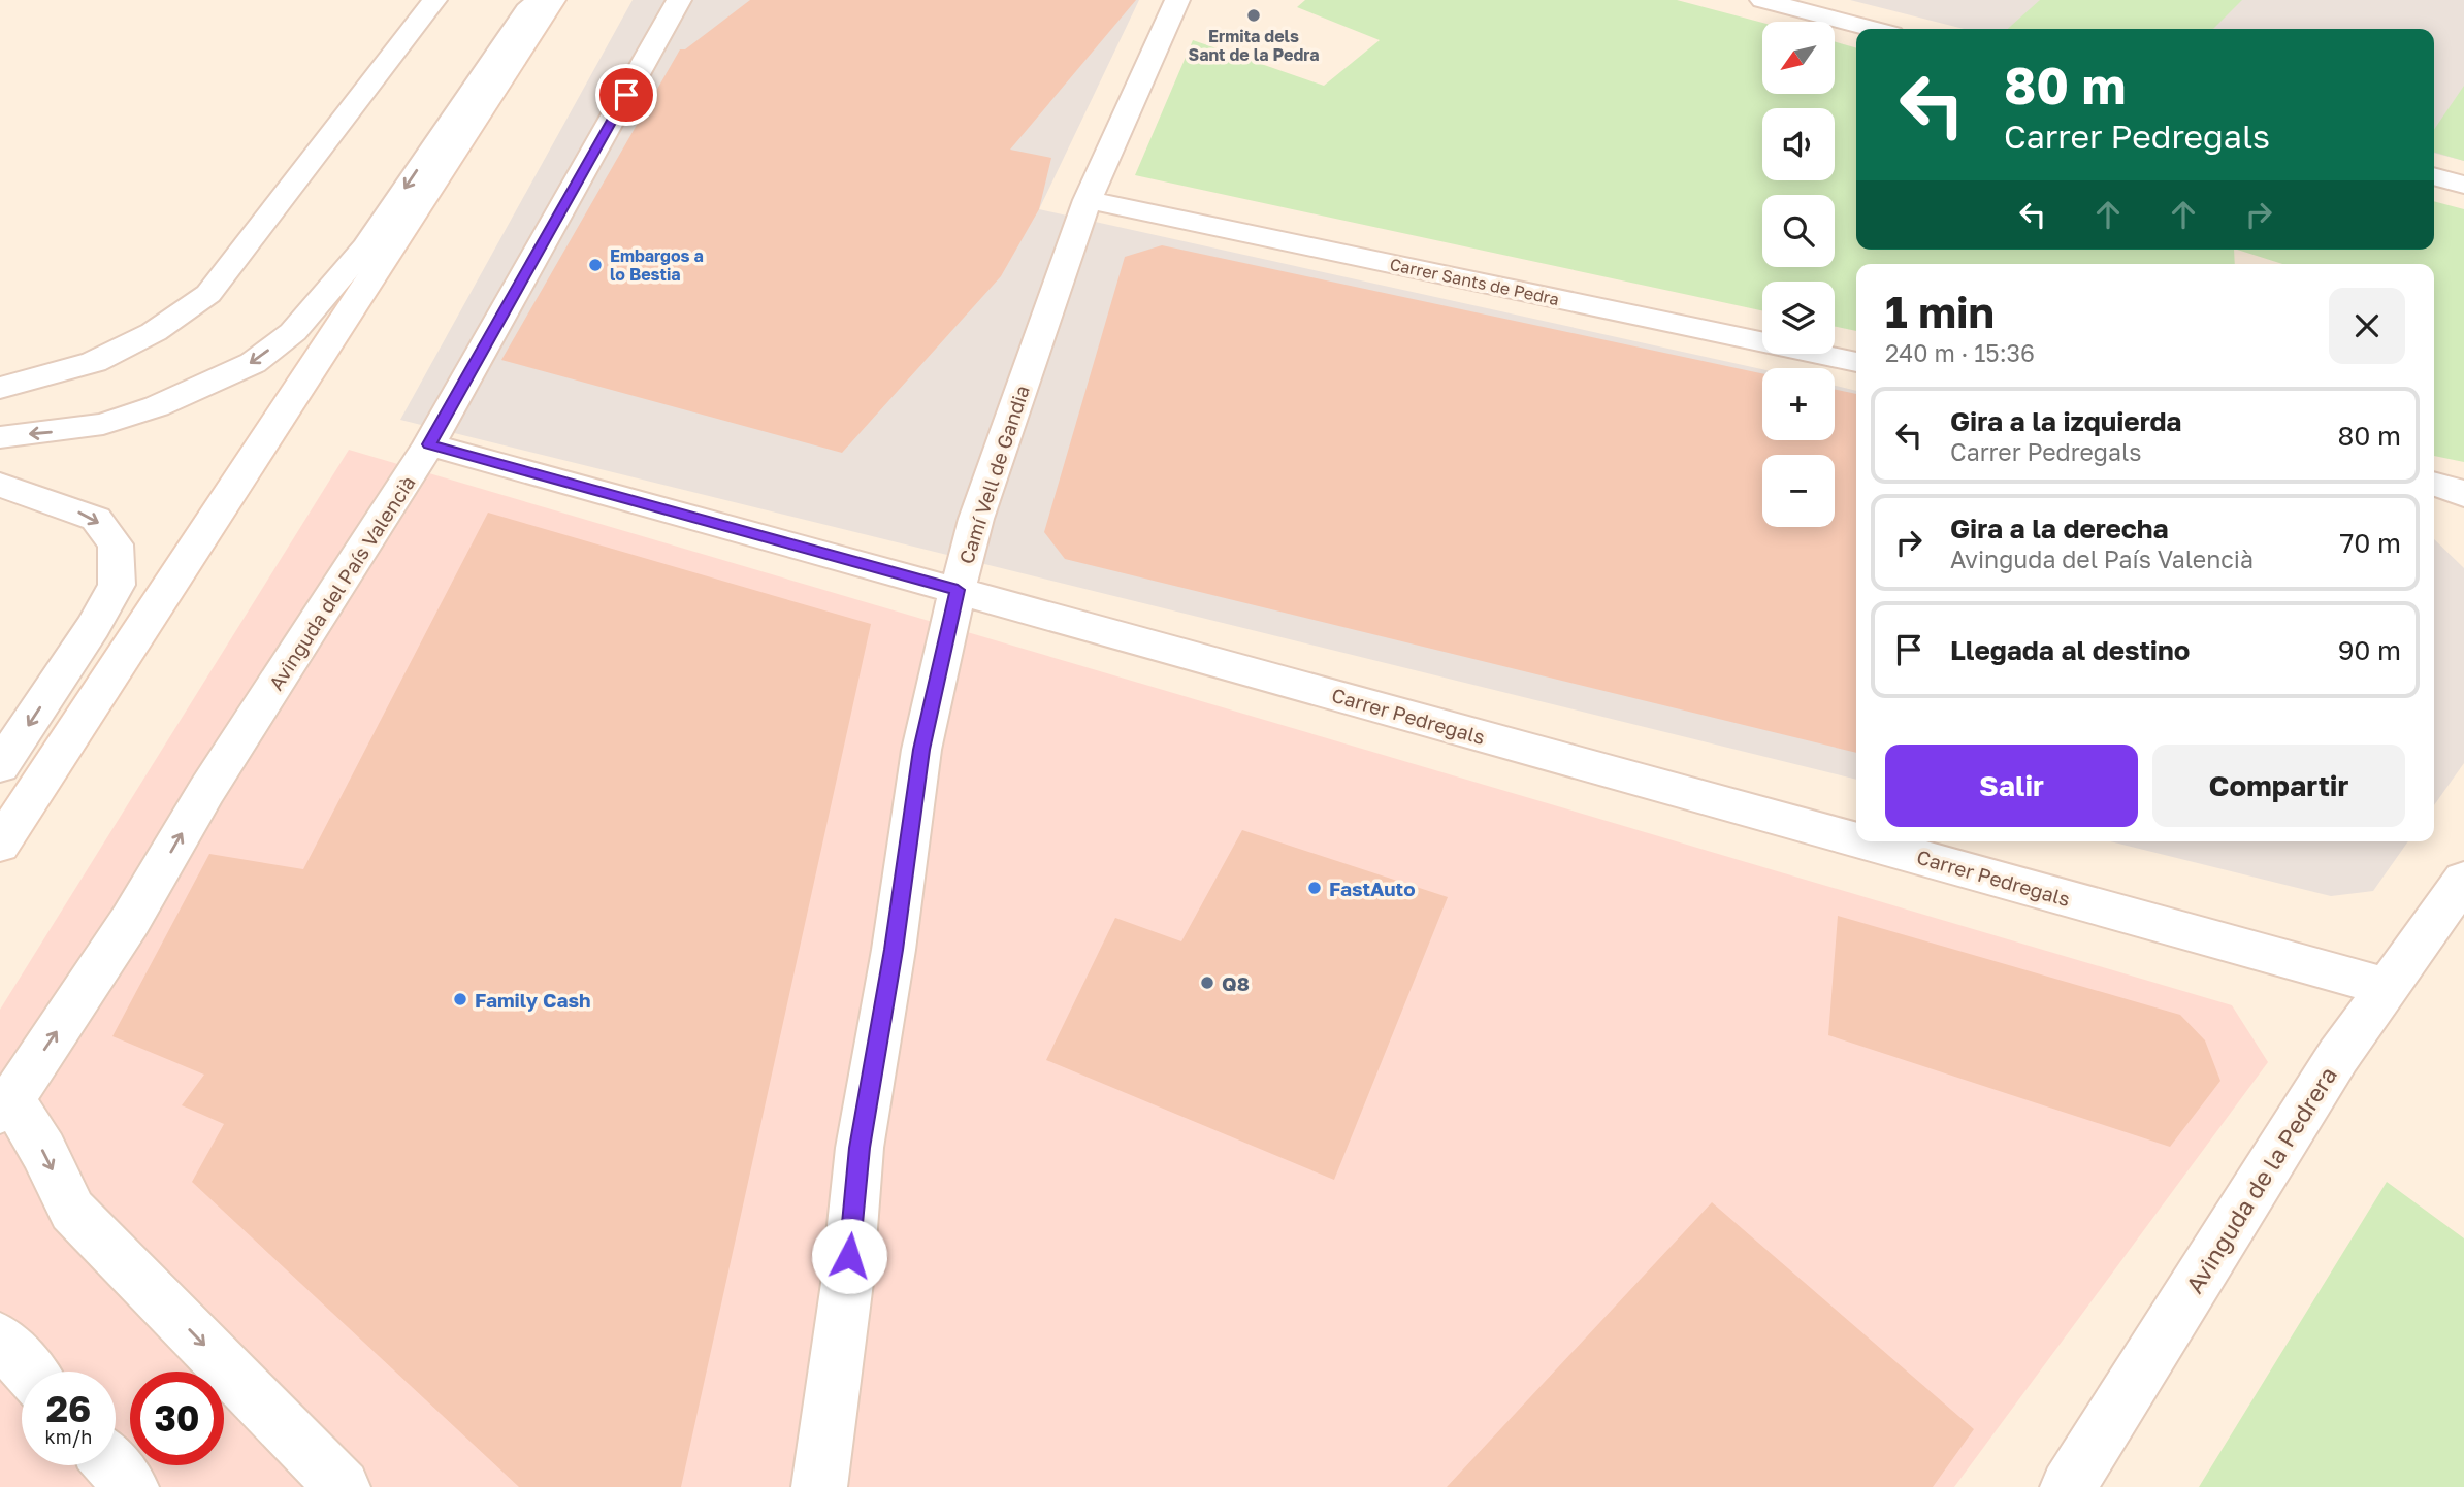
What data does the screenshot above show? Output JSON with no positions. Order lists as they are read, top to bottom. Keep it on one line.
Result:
{"streets":{"street":["Carrer Sants de Pedra","Camí Vell de Gandia","Avinguda del País Valencià","Carrer Pedregals","Avinguda de la Pedrera"]},"crossings":[["Carrer Sants de Pedra","Camí Vell de Gandia"],["Camí Vell de Gandia","Carrer Pedregals"],["Avinguda del País Valencià","Carrer Pedregals"],["Carrer Pedregals","Avinguda de la Pedrera"]],"places":["Ermita dels Sant de la Pedra","Embargos a lo Bestia","FastAuto","Q8","Family Cash"],"north":"bottom left","page":{"map_buttons":["+","−"],"turn":["80 m","Carrer Pedregals"],"heading":["1 min","240 m · 15:36"],"list":[{"name":"Gira a la izquierda","note":"Carrer Pedregals","value":"80 m"},{"name":"Gira a la derecha","note":"Avinguda del País Valencià","value":"70 m"},{"name":"Llegada al destino","value":"90 m"}],"buttons":["Salir","Compartir"],"speed":"26 km/h","limit":"30"}}
